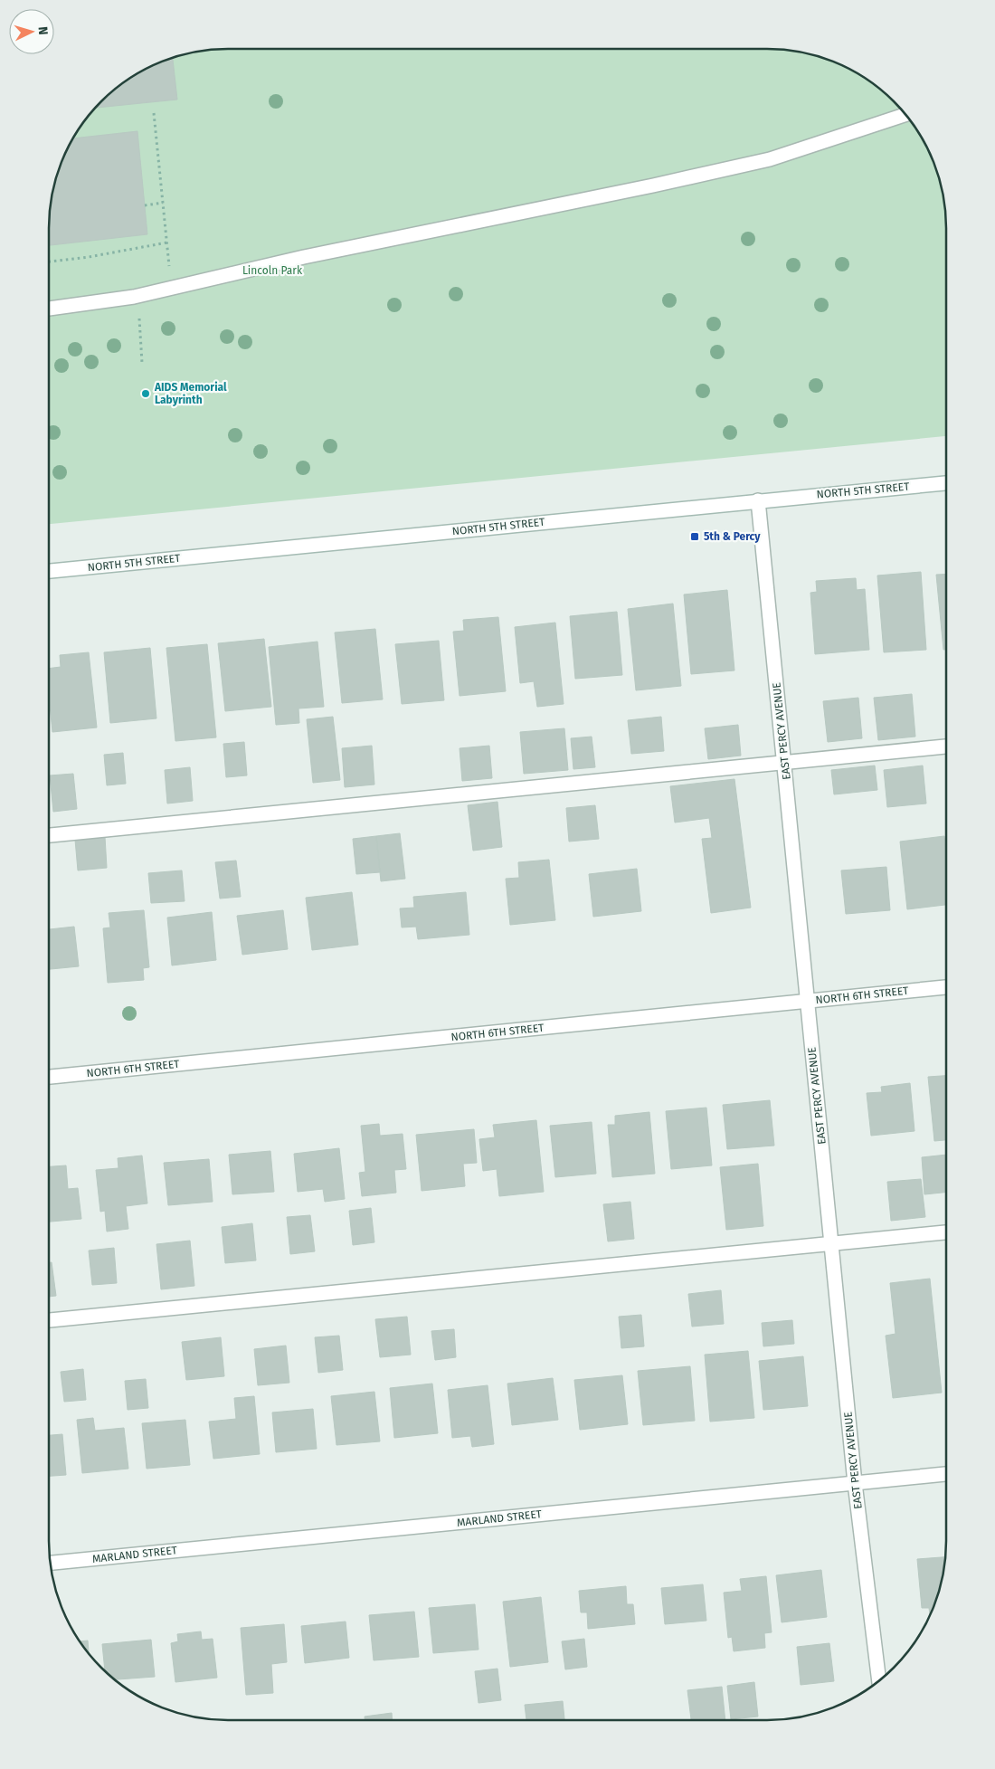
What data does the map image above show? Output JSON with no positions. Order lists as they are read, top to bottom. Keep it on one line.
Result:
{"streets":{"street":["NORTH 5TH STREET","EAST PERCY AVENUE","NORTH 6TH STREET","MARLAND STREET"]},"crossings":[["NORTH 5TH STREET","EAST PERCY AVENUE"],["EAST PERCY AVENUE","NORTH 6TH STREET"],["EAST PERCY AVENUE","MARLAND STREET"]],"parks":["Lincoln Park"],"places":{"other":["AIDS Memorial Labyrinth"],"transit":["5th & Percy"]},"north":"right"}
